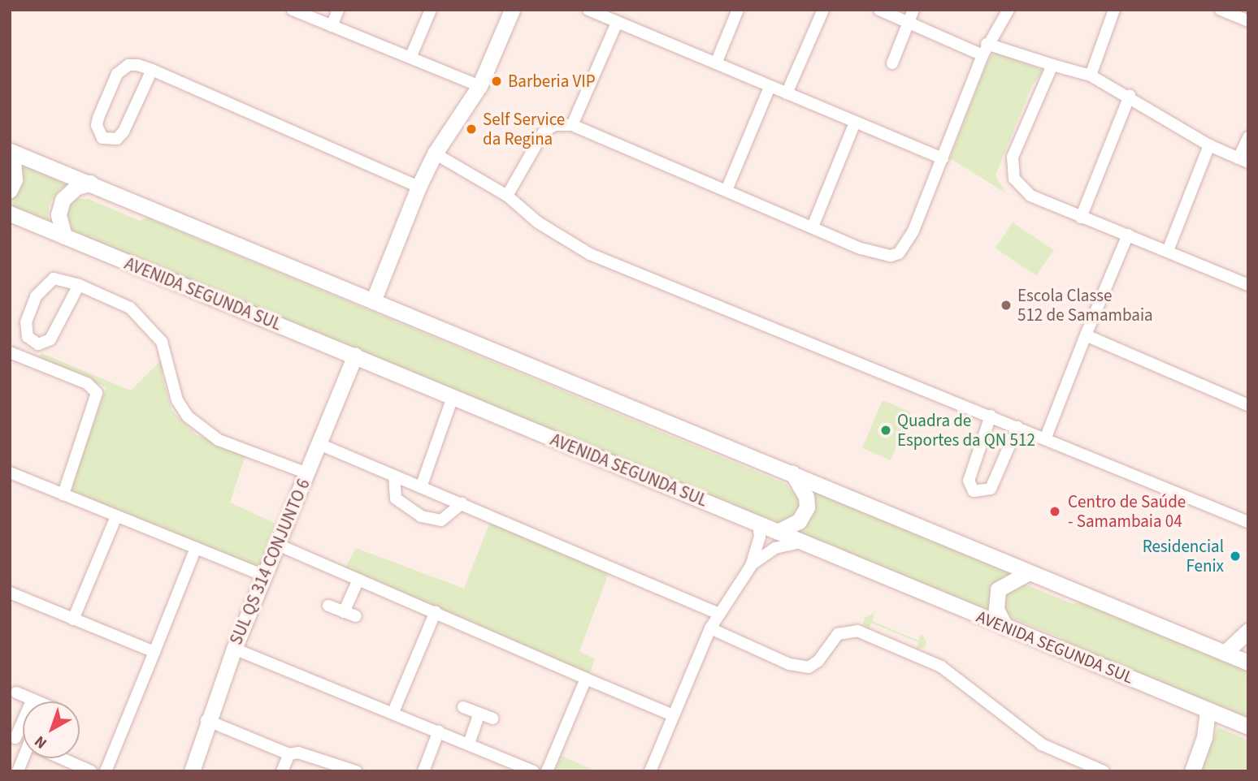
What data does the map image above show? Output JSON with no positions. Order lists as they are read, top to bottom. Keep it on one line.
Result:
{"streets":{"main road":["AVENIDA SEGUNDA SUL","SUL QS 314 CONJUNTO 6"]},"crossings":[["AVENIDA SEGUNDA SUL","SUL QS 314 CONJUNTO 6"]],"places":["Barberia VIP","Self Service da Regina","Escola Classe 512 de Samambaia","Quadra de Esportes da QN 512","Centro de Saúde - Samambaia 04","Residencial Fenix"],"north":"bottom left"}
